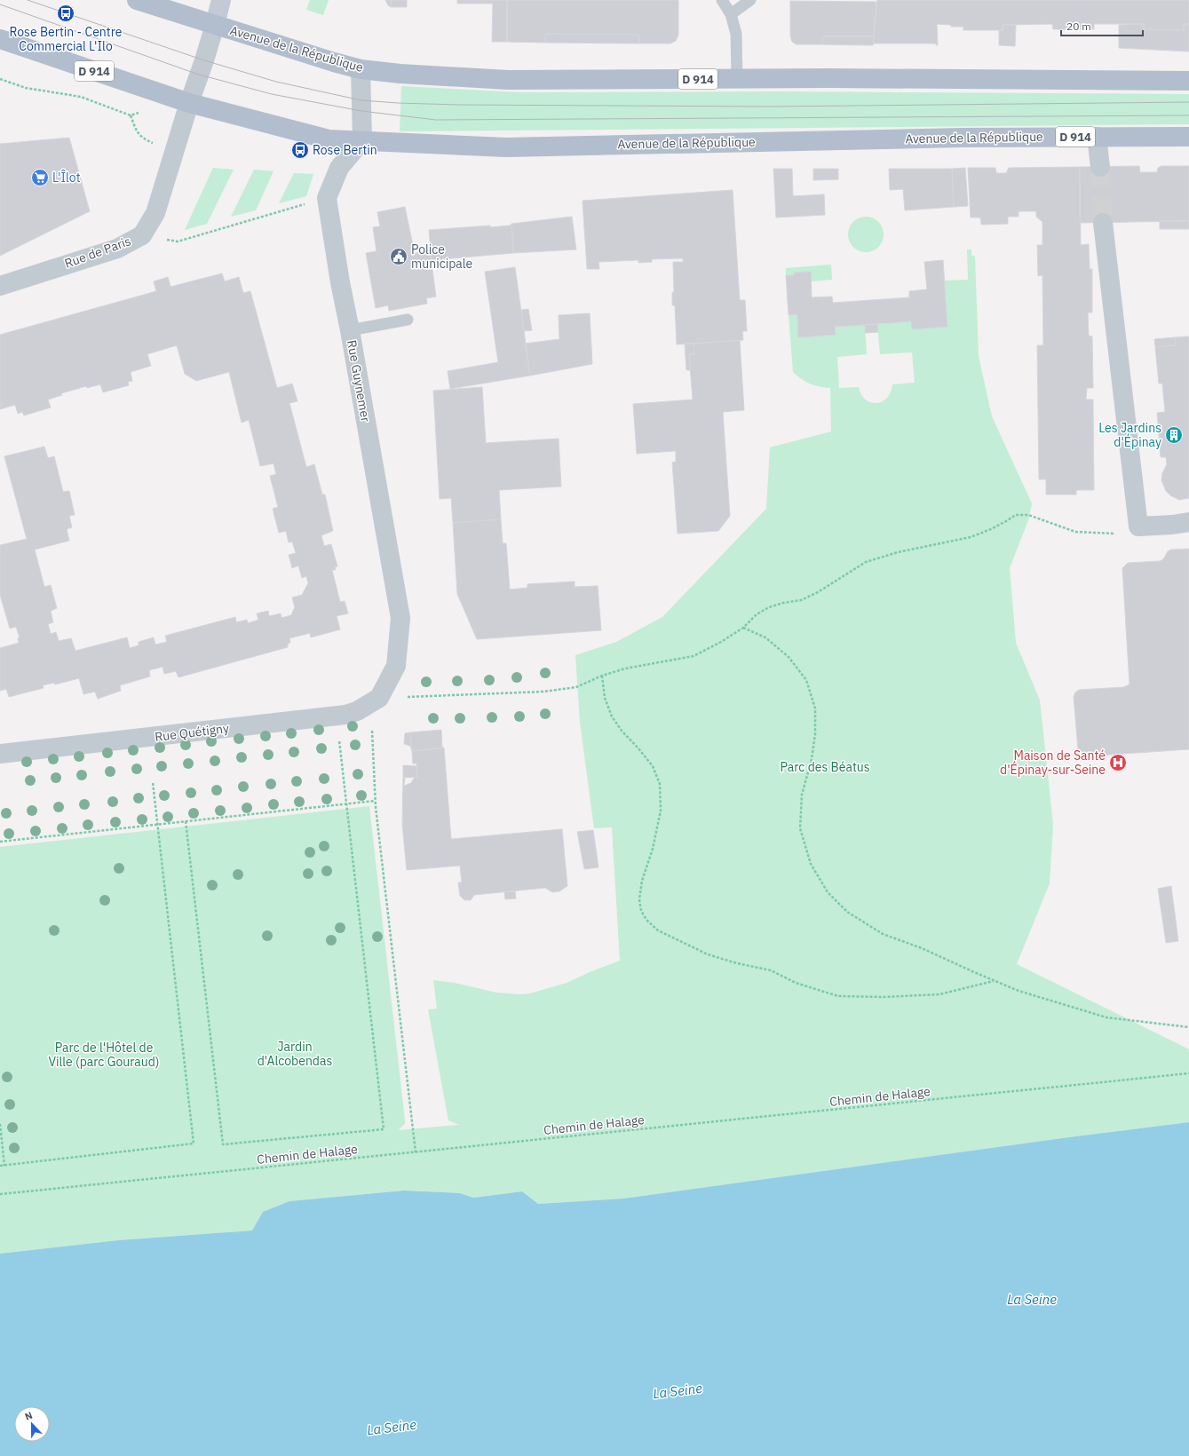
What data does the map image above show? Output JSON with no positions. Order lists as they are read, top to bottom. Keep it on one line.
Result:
{"streets":{"main road":["Avenue de la République","D 914"],"street":["Rue de Paris","Rue Guynemer","Rue Quétigny"],"path":["Chemin de Halage"]},"crossings":[["Avenue de la République","D 914"],["Avenue de la République","Rue de Paris"],["Avenue de la République","Rue Guynemer"],["D 914","Rue de Paris"],["Rue Guynemer","Rue Quétigny"]],"water":["La Seine"],"parks":["Parc des Béatus","Jardin d'Alcobendas","Parc de l'Hôtel de Ville (parc Gouraud)"],"places":{"bus stop":["Rose Bertin - Centre Commercial L'Ilo","Rose Bertin"],"supermarket":["L'Îlot"],"public building":["Police municipale"],"building":["Les Jardins d'Épinay"],"hospital":["Maison de Santé d'Épinay-sur-Seine"]},"scale_bar":"20 m","north":"top"}
